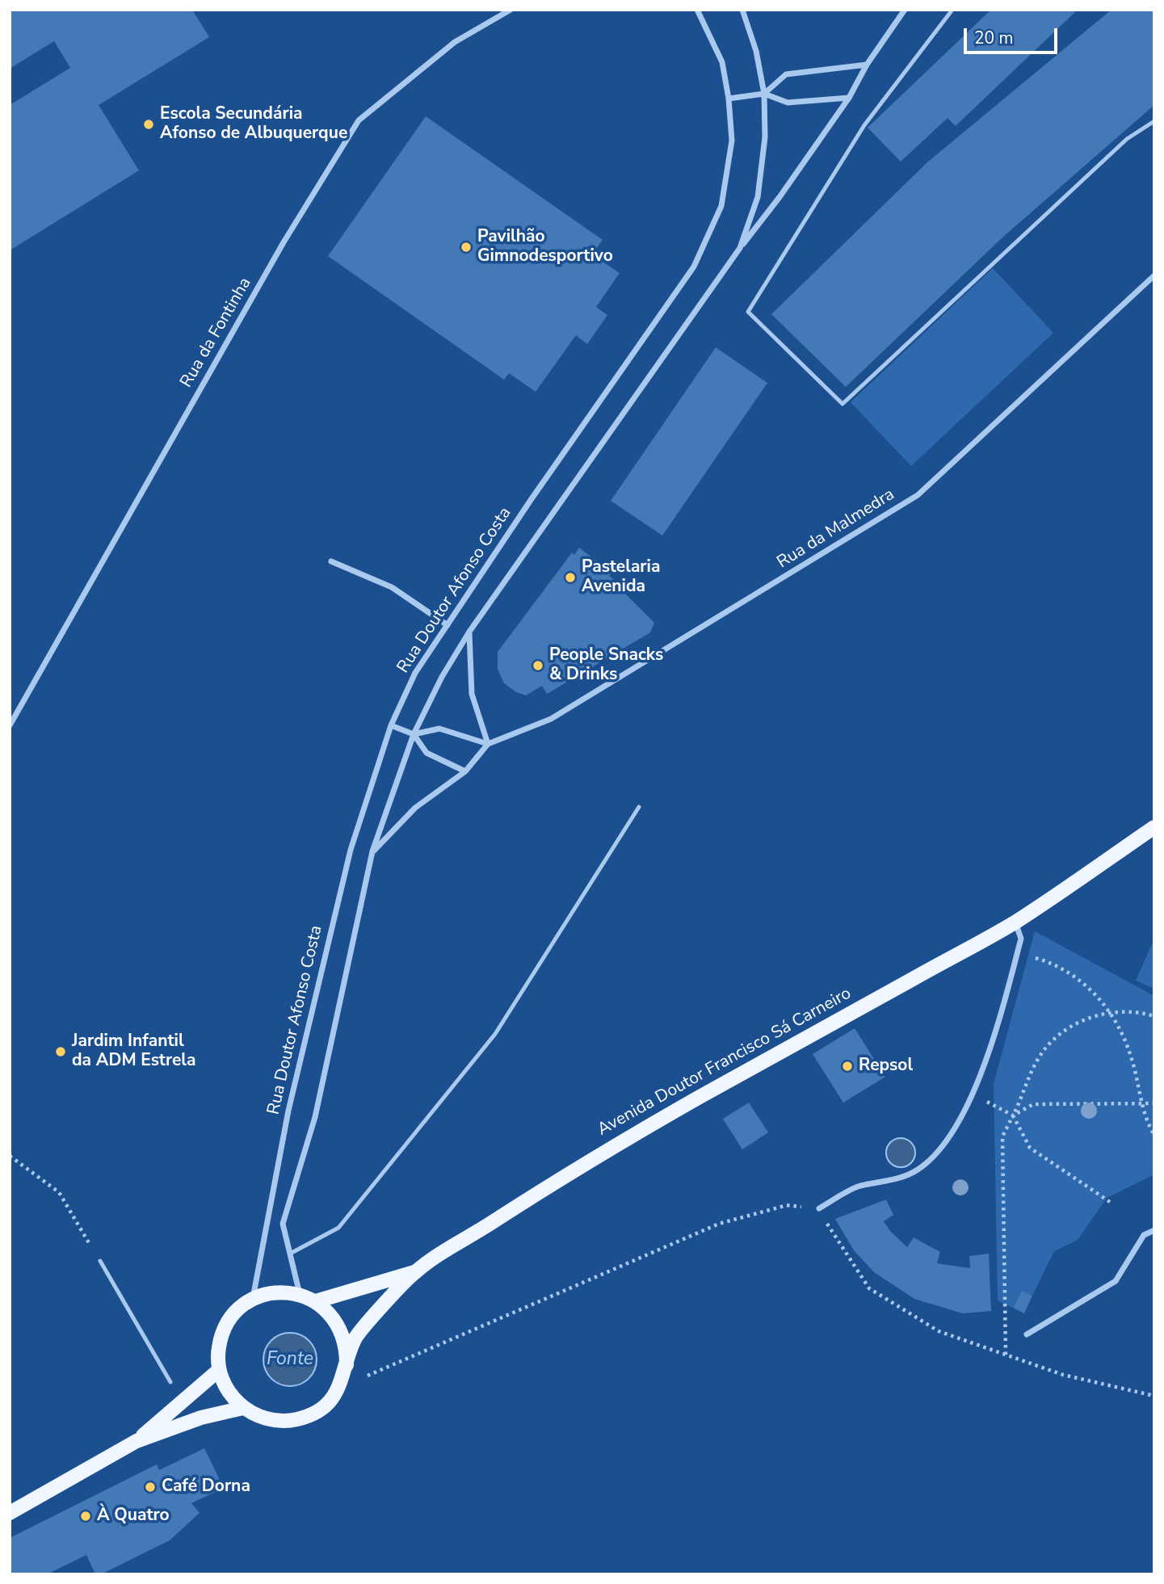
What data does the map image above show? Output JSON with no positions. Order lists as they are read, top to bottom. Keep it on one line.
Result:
{"streets":{"main road":["Avenida Doutor Francisco Sá Carneiro"],"street":["Rua da Fontinha","Rua da Malmedra","Rua Doutor Afonso Costa"]},"crossings":[["Rua Doutor Afonso Costa","Avenida Doutor Francisco Sá Carneiro"]],"water":["Fonte"],"places":["Escola Secundária Afonso de Albuquerque","Pavilhão Gimnodesportivo","Pastelaria Avenida","People Snacks & Drinks","Jardim Infantil da ADM Estrela","Repsol","Café Dorna","À Quatro"],"scale_bar":"20 m"}
